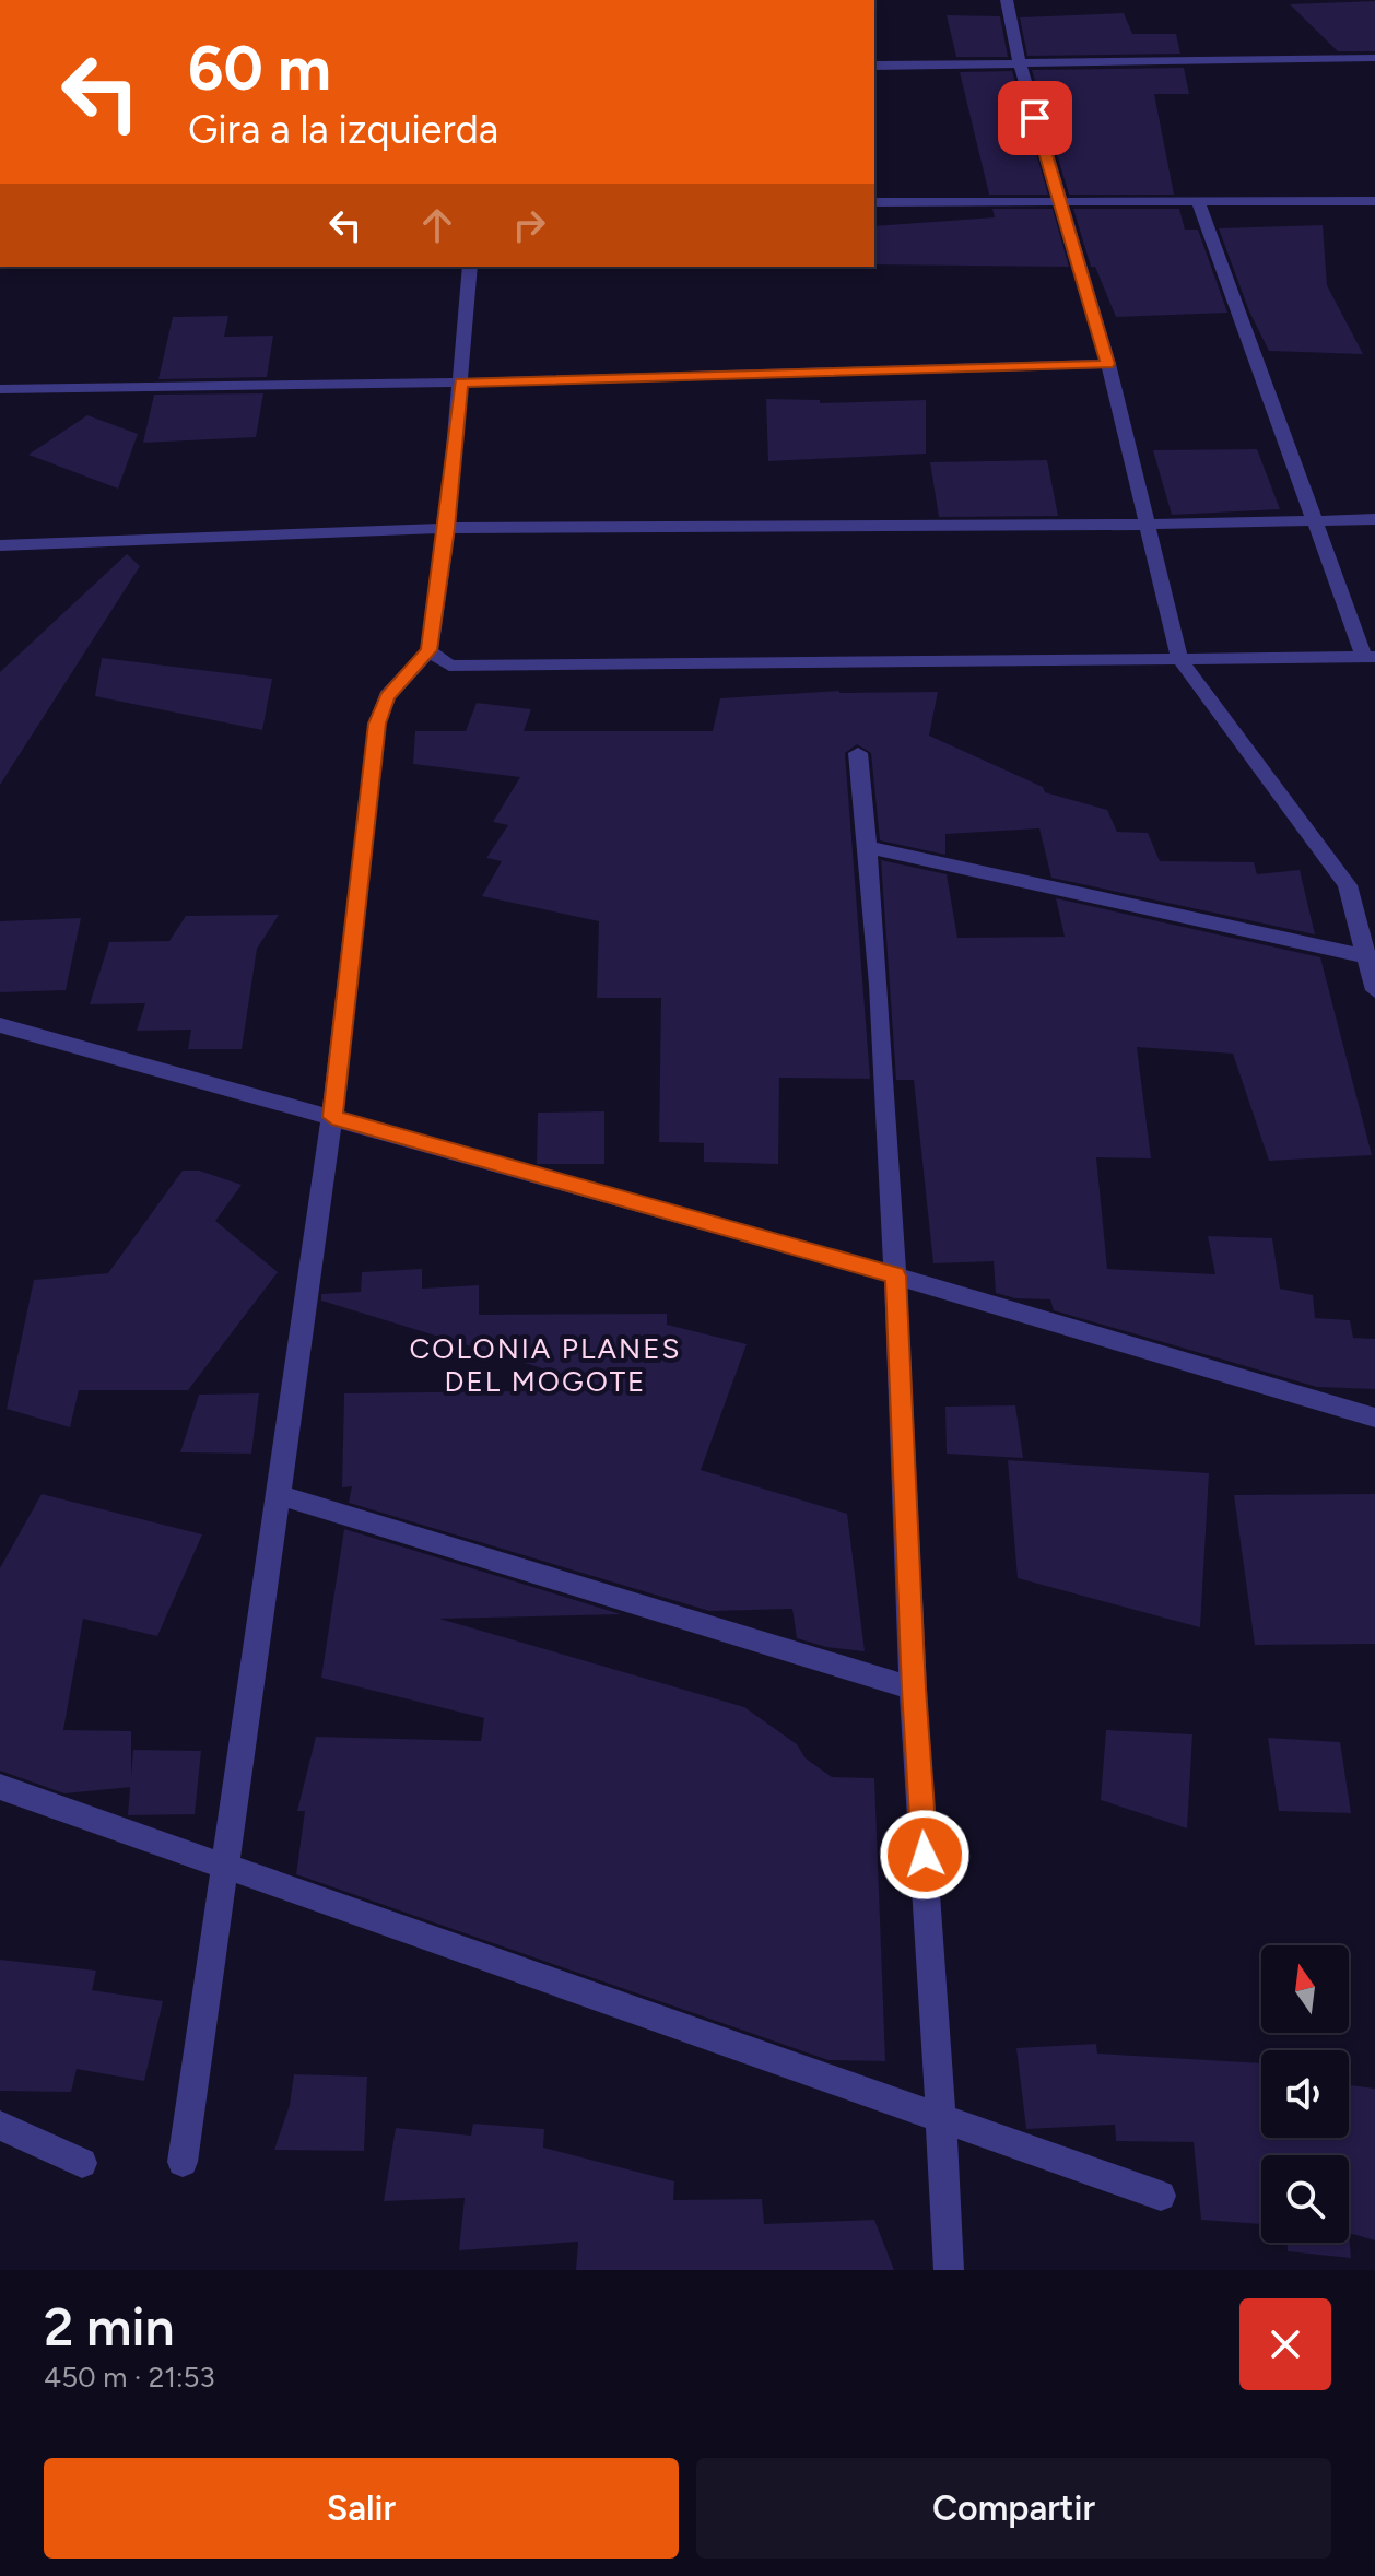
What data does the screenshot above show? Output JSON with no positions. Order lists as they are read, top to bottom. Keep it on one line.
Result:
{"districts":["COLONIA PLANES DEL MOGOTE"],"north":"top","page":{"turn":["60 m","Gira a la izquierda"],"heading":["2 min","450 m · 21:53"],"buttons":["Salir","Compartir"]}}
